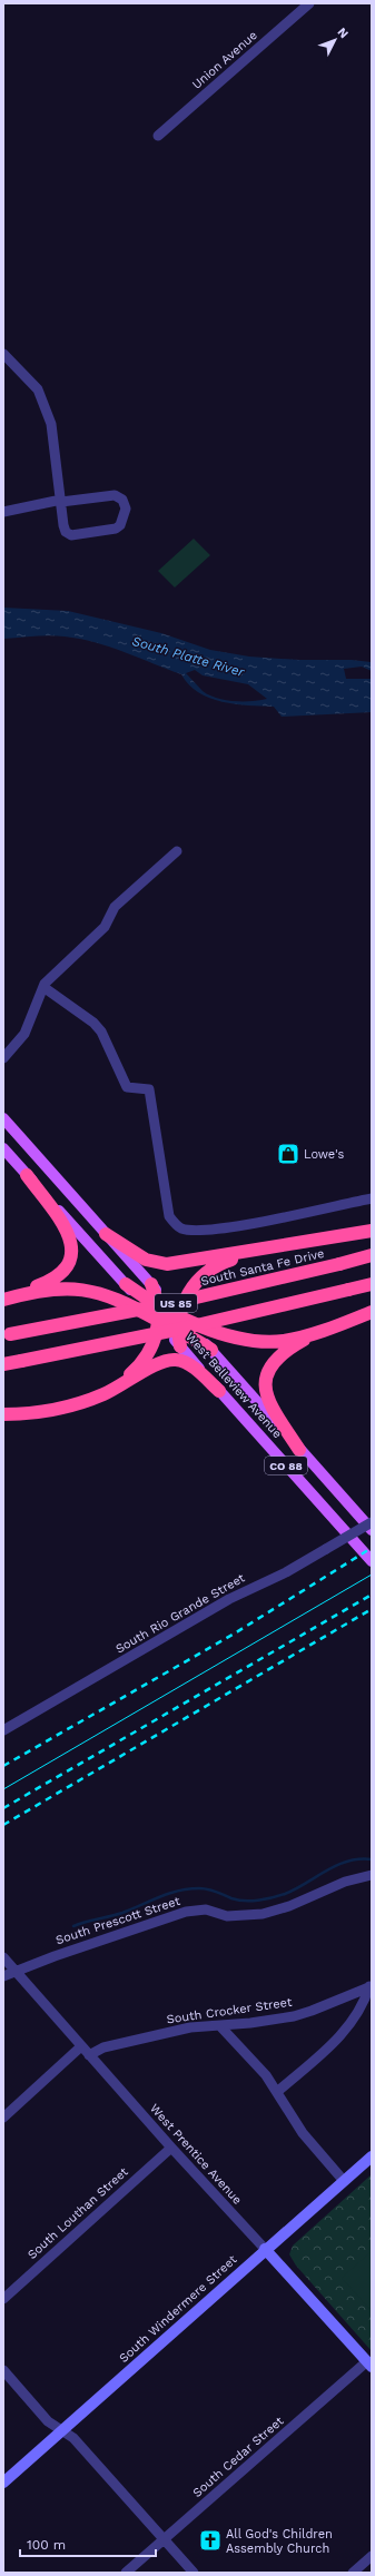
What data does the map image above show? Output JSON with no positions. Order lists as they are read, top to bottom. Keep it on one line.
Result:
{"streets":{"highway":["South Santa Fe Drive","US 85"],"main road":["West Belleview Avenue","CO 88"],"street":["Union Avenue","South Rio Grande Street","South Prescott Street","South Crocker Street","West Prentice Avenue","South Louthan Street","South Windermere Street","South Cedar Street"]},"crossings":[["South Prescott Street","West Prentice Avenue"],["South Crocker Street","West Prentice Avenue"],["West Prentice Avenue","South Louthan Street"],["West Prentice Avenue","South Windermere Street"],["West Prentice Avenue","South Cedar Street"]],"water":["South Platte River"],"places":{"shop":["Lowe's"],"church":["All God's Children Assembly Church"]},"scale_bar":"100 m","north":"top right"}
